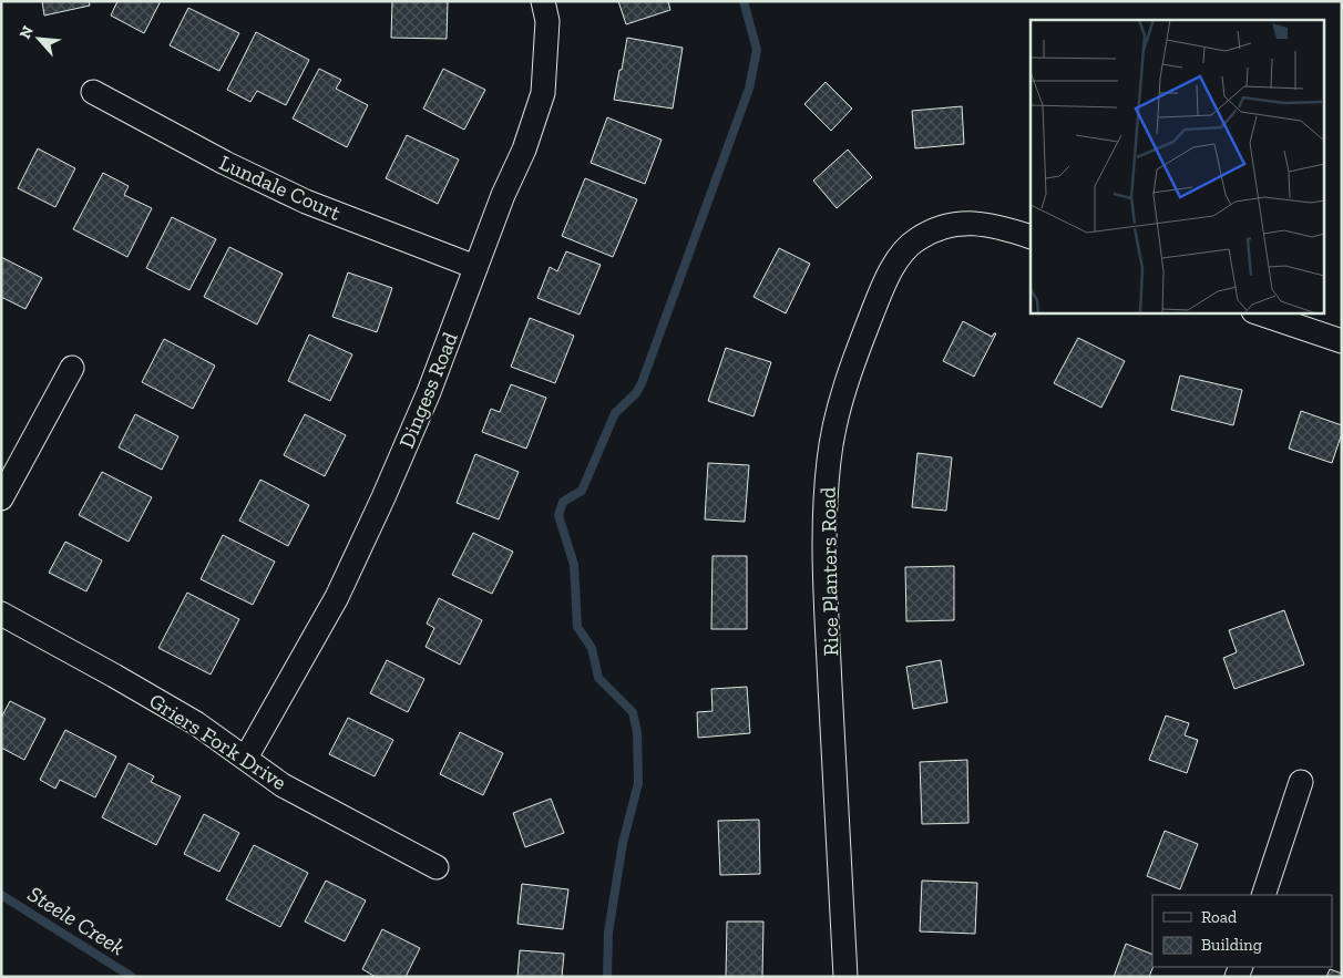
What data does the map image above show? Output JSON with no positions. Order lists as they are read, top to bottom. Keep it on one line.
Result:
{"streets":{"street":["Lundale Court","Dingess Road","Rice Planters Road","Griers Fork Drive"]},"crossings":[["Lundale Court","Dingess Road"],["Dingess Road","Griers Fork Drive"]],"water":["Steele Creek"],"legend":["Road","Building"],"north":"top left"}
